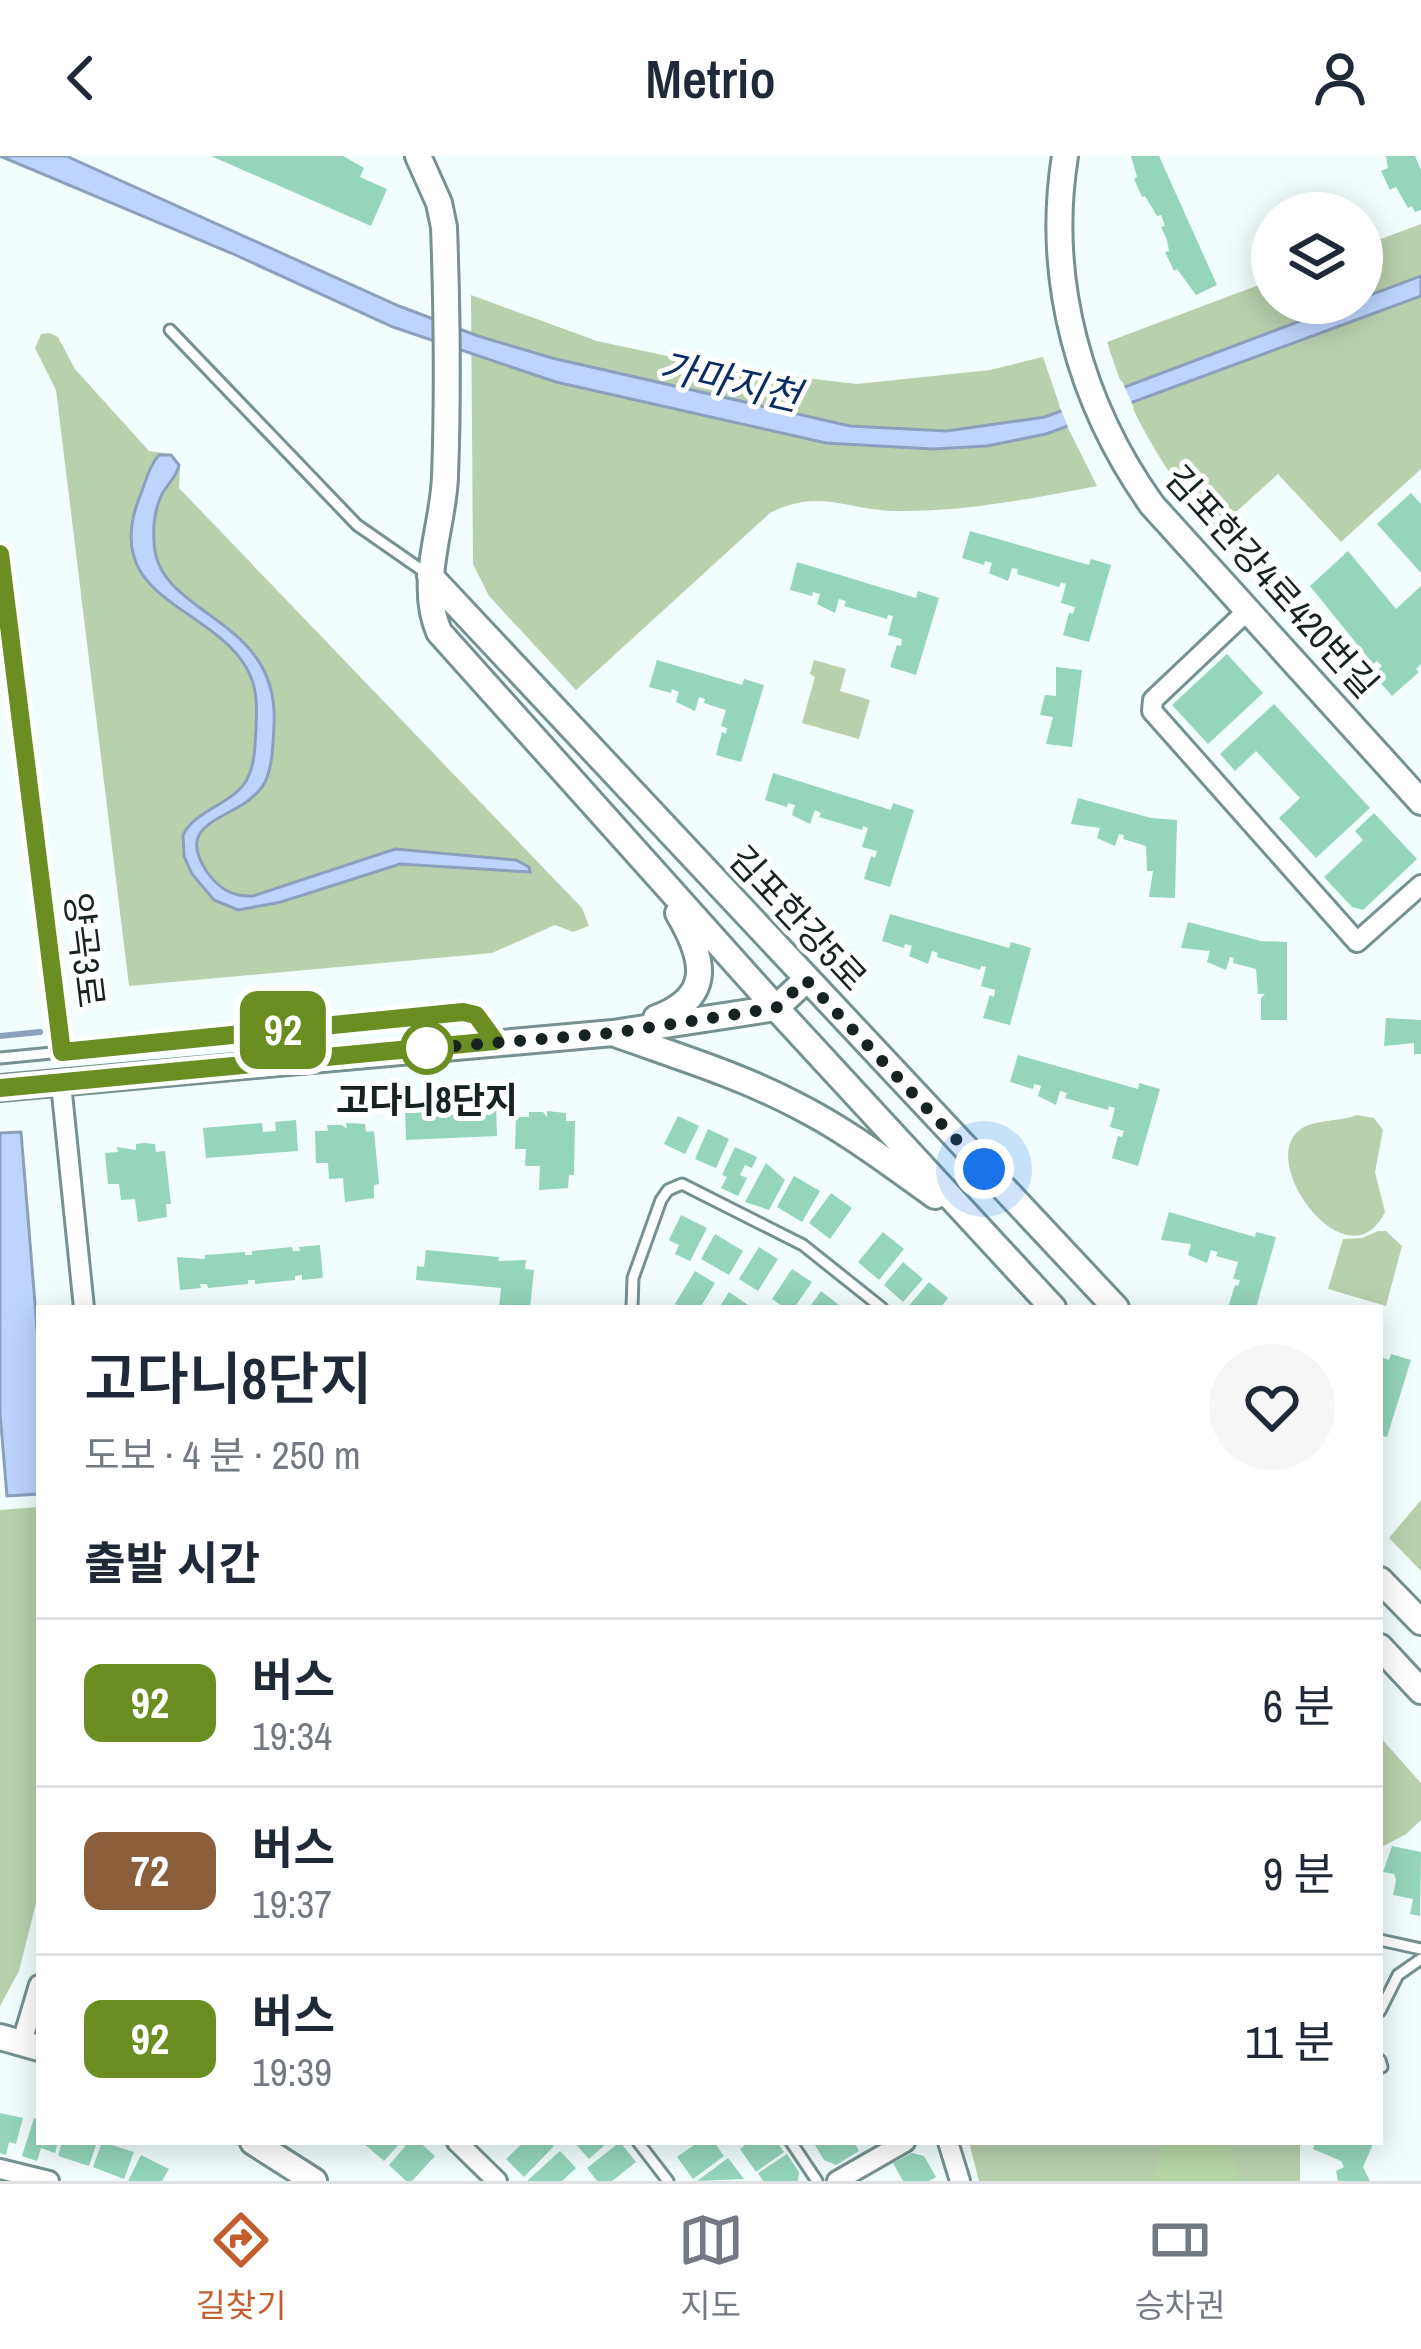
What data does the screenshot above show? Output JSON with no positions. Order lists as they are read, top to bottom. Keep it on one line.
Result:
{"streets":{"street":["김포한강4로420번길","김포한강5로"],"lane":["양곡3로"]},"water":["가마지천"],"places":["고다니8단지"],"lines":["bus line 92"],"page":{"header":"Metrio","on_map":"92","heading":[["고다니8단지","도보 · 4 분 · 250 m"],"출발 시간"],"list":[{"mark":"92","name":"버스","note":"19:34","value":"6 분"},{"mark":"72","name":"버스","note":"19:37","value":"9 분"},{"mark":"92","name":"버스","note":"19:39","value":"11 분"}],"tabs":["길찾기","지도","승차권"]}}
